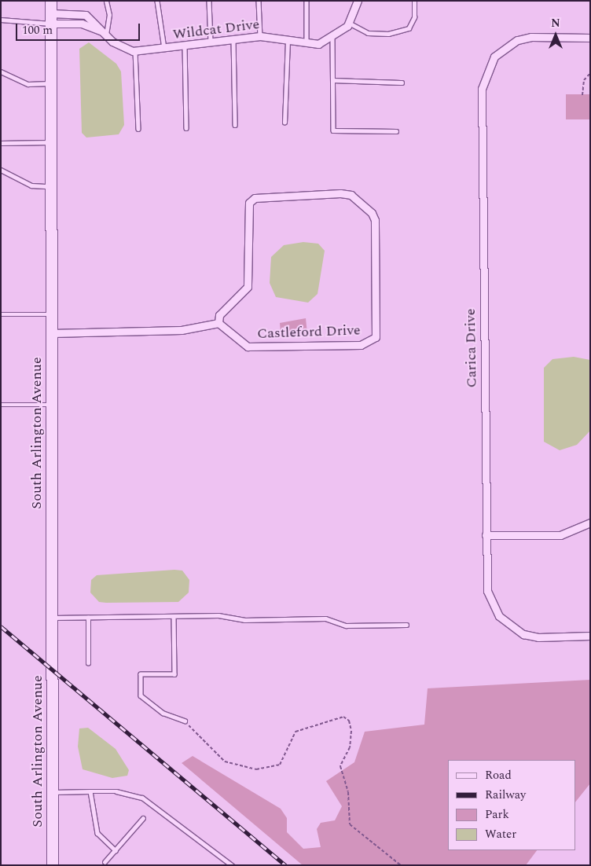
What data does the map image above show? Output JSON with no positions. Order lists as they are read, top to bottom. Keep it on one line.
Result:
{"streets":{"main road":["South Arlington Avenue"],"street":["Wildcat Drive","Castleford Drive","Carica Drive"]},"crossings":[["Wildcat Drive","South Arlington Avenue"]],"legend":["Road","Railway","Park","Water"],"scale_bar":"100 m","north":"top"}
